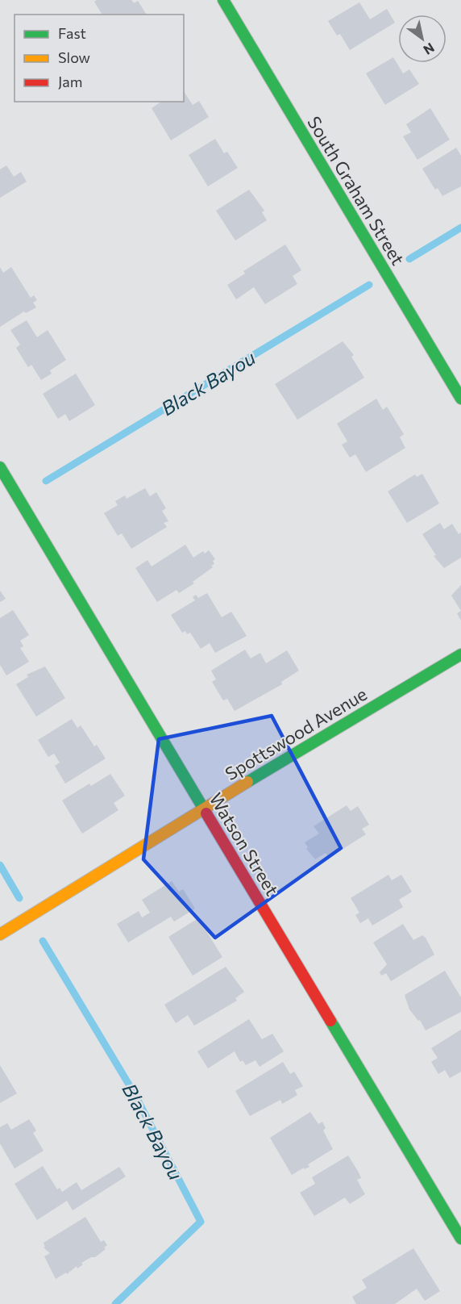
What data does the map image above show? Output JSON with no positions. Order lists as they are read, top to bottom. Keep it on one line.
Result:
{"streets":{"street":["South Graham Street","Spottswood Avenue","Watson Street"]},"crossings":[["Spottswood Avenue","Watson Street"]],"water":["Black Bayou"],"legend":["Fast","Slow","Jam"],"north":"bottom right"}
